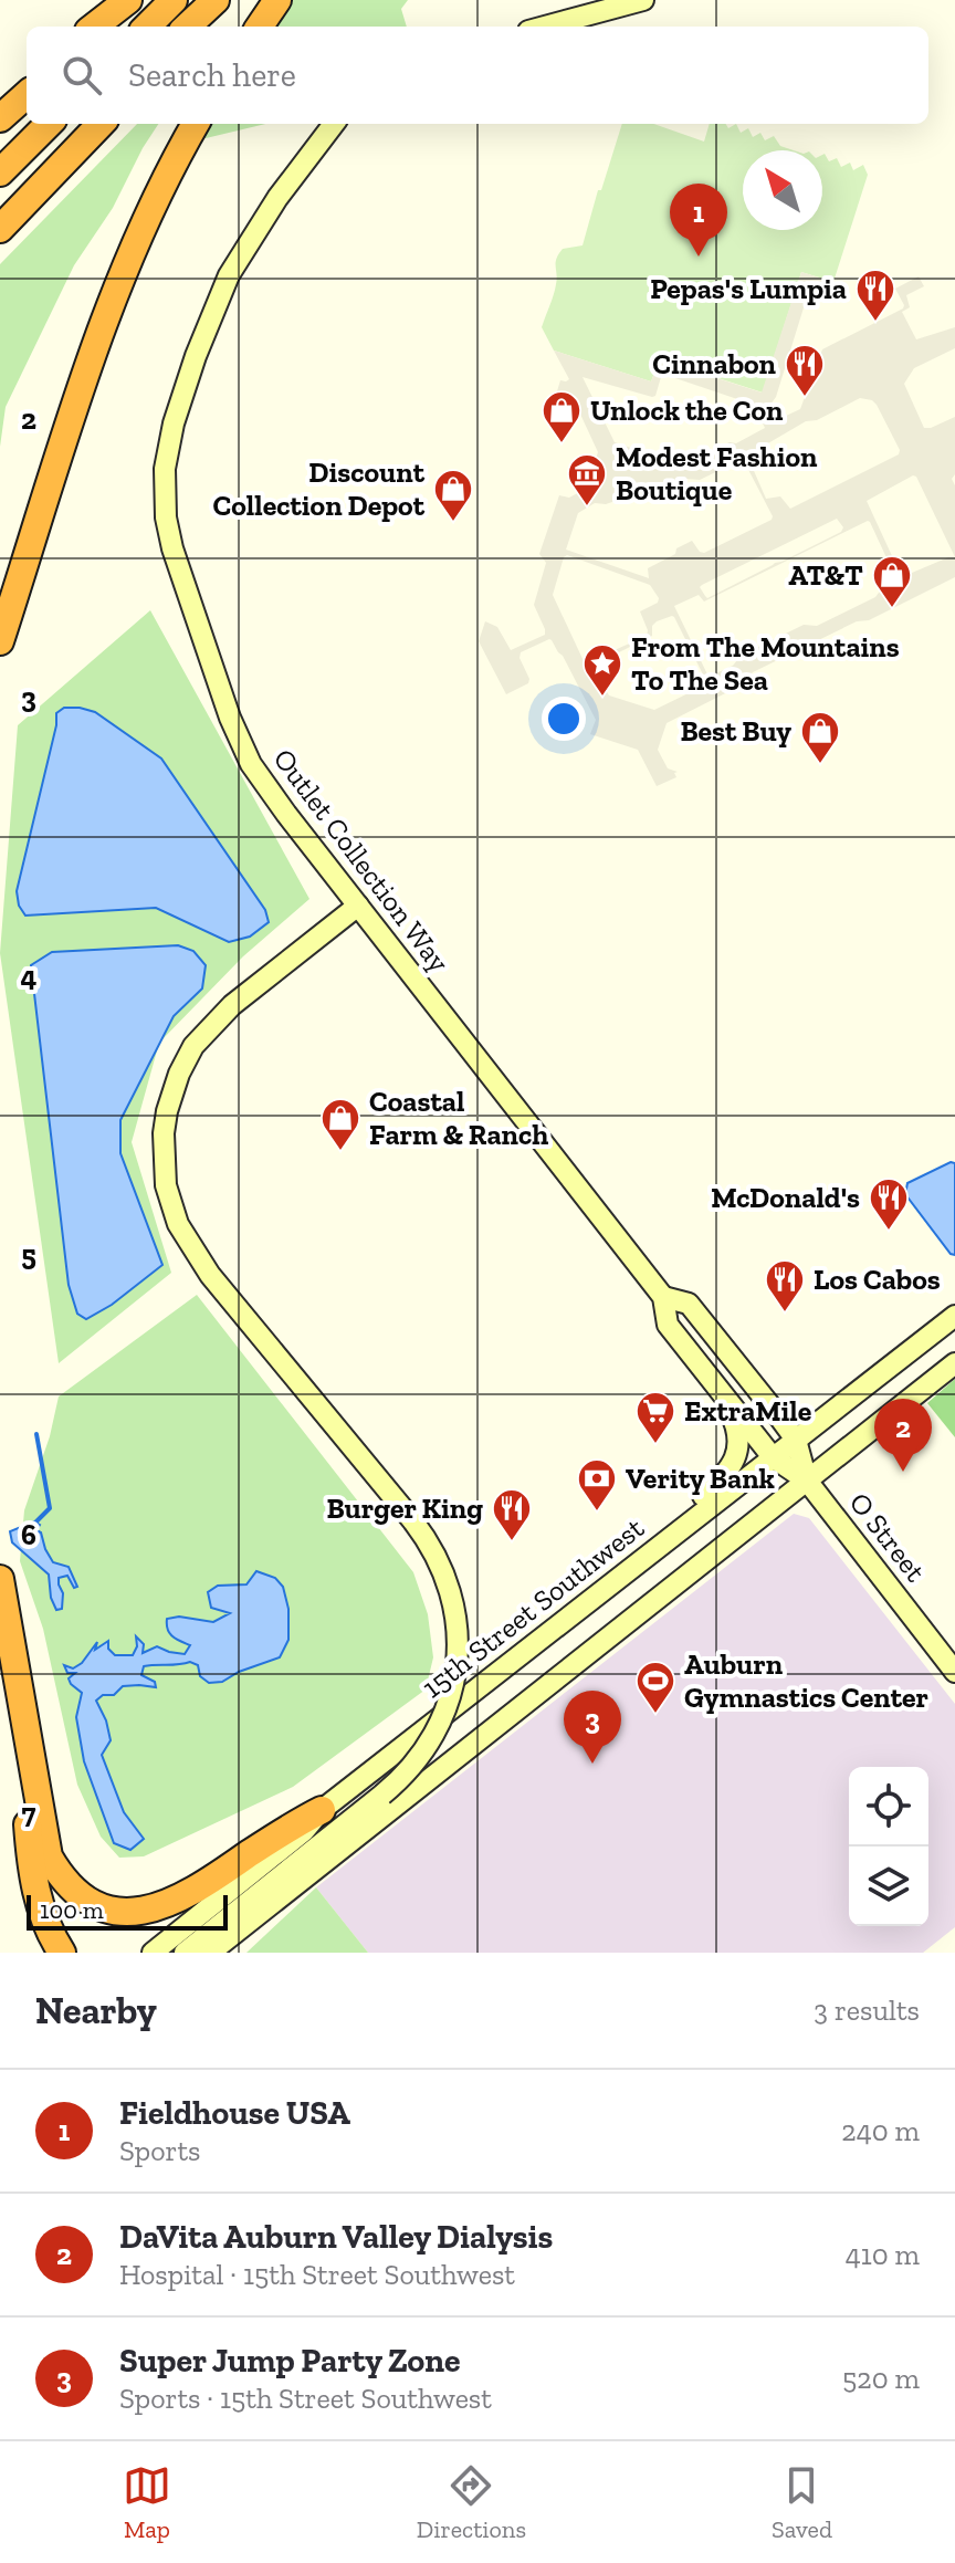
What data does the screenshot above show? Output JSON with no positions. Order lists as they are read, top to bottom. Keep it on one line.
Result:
{"streets":{"main road":["Outlet Collection Way","O Street","15th Street Southwest"]},"crossings":[["Outlet Collection Way","O Street"],["Outlet Collection Way","15th Street Southwest"],["O Street","15th Street Southwest"]],"places":{"restaurant":["Pepas's Lumpia","Cinnabon","McDonald's","Los Cabos","Burger King"],"shop":["Unlock the Con","Discount Collection Depot","AT&T","Best Buy","Coastal Farm & Ranch"],"museum":["Modest Fashion Boutique"],"place":["From The Mountains To The Sea"],"supermarket":["ExtraMile"],"bank":["Verity Bank"],"sports":["Auburn Gymnastics Center"]},"scale_bar":"100 m","north":"top left","page":{"search":"Search here","pins":["1","2","3"],"scale":"100 m","heading":["Nearby","3 results"],"list":[{"mark":"1","name":"Fieldhouse USA","note":"Sports","value":"240 m"},{"mark":"2","name":"DaVita Auburn Valley Dialysis","note":"Hospital · 15th Street Southwest","value":"410 m"},{"mark":"3","name":"Super Jump Party Zone","note":"Sports · 15th Street Southwest","value":"520 m"}],"nav":["Map","Directions","Saved"]},"grid":{"rows":["2","3","4","5","6","7"]}}
